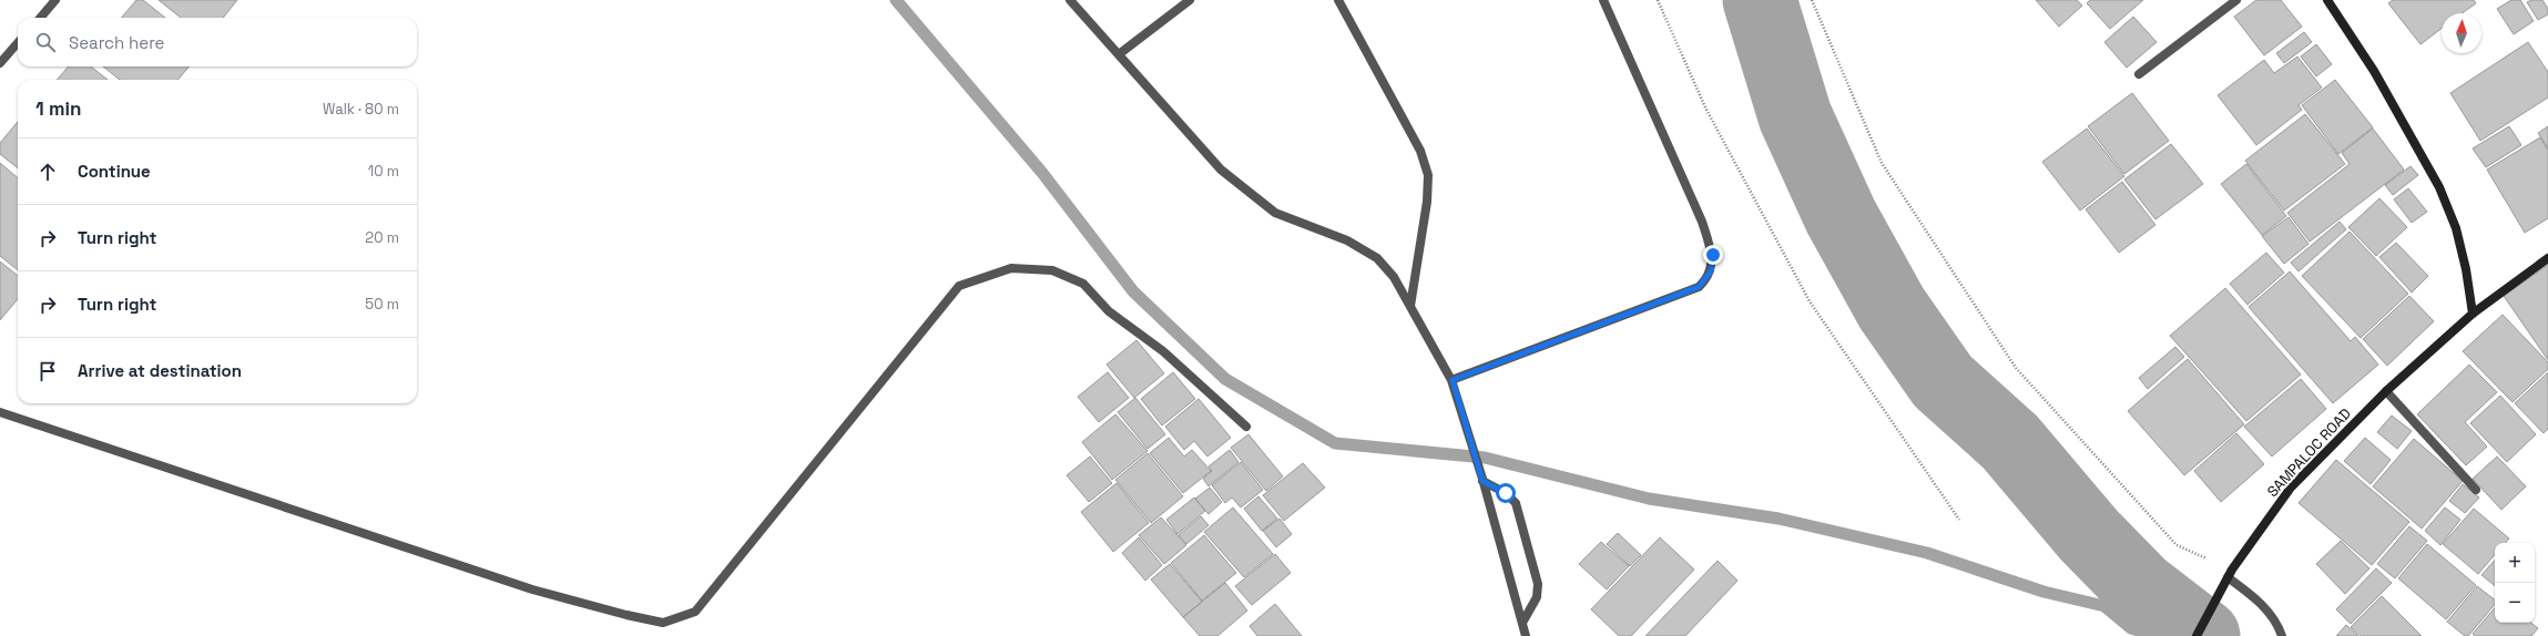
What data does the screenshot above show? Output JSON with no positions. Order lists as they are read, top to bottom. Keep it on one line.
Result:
{"streets":{"main road":["SAMPALOC ROAD"]},"north":"top","page":{"search":"Search here","heading":["1 min","Walk · 80 m"],"list":[["Continue","10 m"],["Turn right","20 m"],["Turn right","50 m"],"Arrive at destination"],"map_buttons":["+","−"]}}
